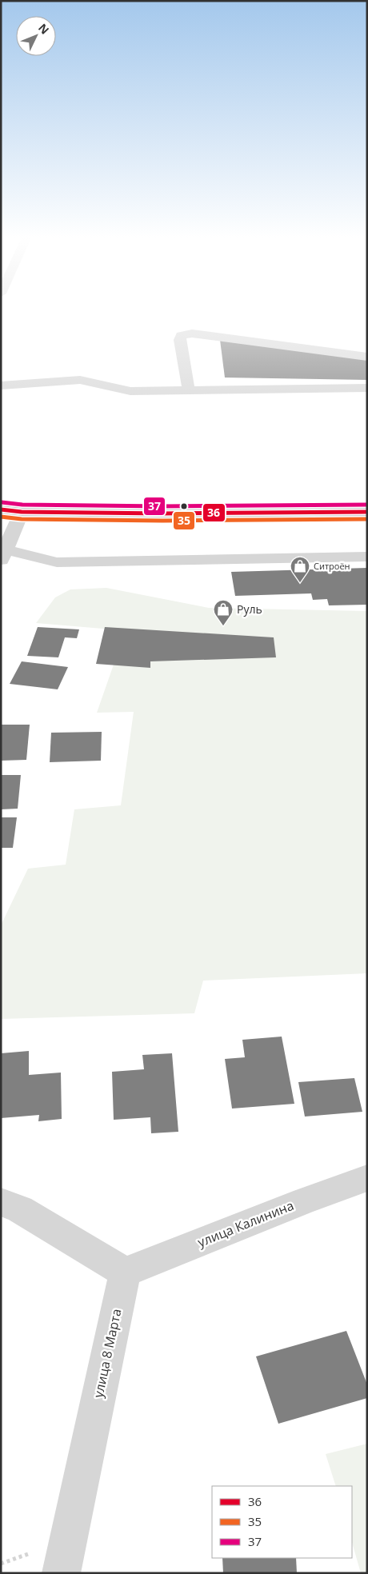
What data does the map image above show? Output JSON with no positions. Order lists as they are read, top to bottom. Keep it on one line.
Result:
{"streets":{"street":["улица Калинина","улица 8 Марта"]},"crossings":[["улица Калинина","улица 8 Марта"]],"places":{"shop":["Ситроён","Руль"]},"lines":["transit line 37","transit line 36","transit line 35"],"legend":["36","35","37"],"north":"top right"}
